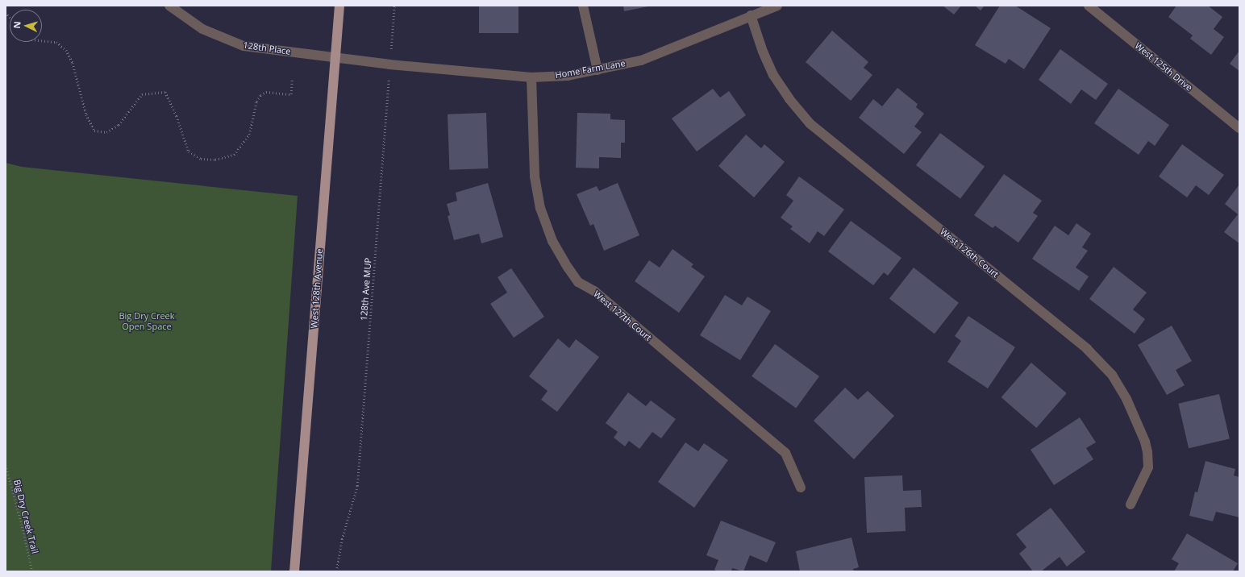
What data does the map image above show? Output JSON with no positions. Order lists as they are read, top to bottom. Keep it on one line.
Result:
{"streets":{"main road":["West 128th Avenue"],"street":["128th Place","West 125th Drive","Home Farm Lane","West 126th Court","West 127th Court"],"path":["128th Ave MUP","Big Dry Creek Trail"]},"crossings":[["128th Place","Home Farm Lane"],["128th Place","West 128th Avenue"],["Home Farm Lane","West 126th Court"],["Home Farm Lane","West 128th Avenue"],["Home Farm Lane","128th Ave MUP"],["Home Farm Lane","West 127th Court"]],"parks":["Big Dry Creek Open Space"],"north":"left"}
